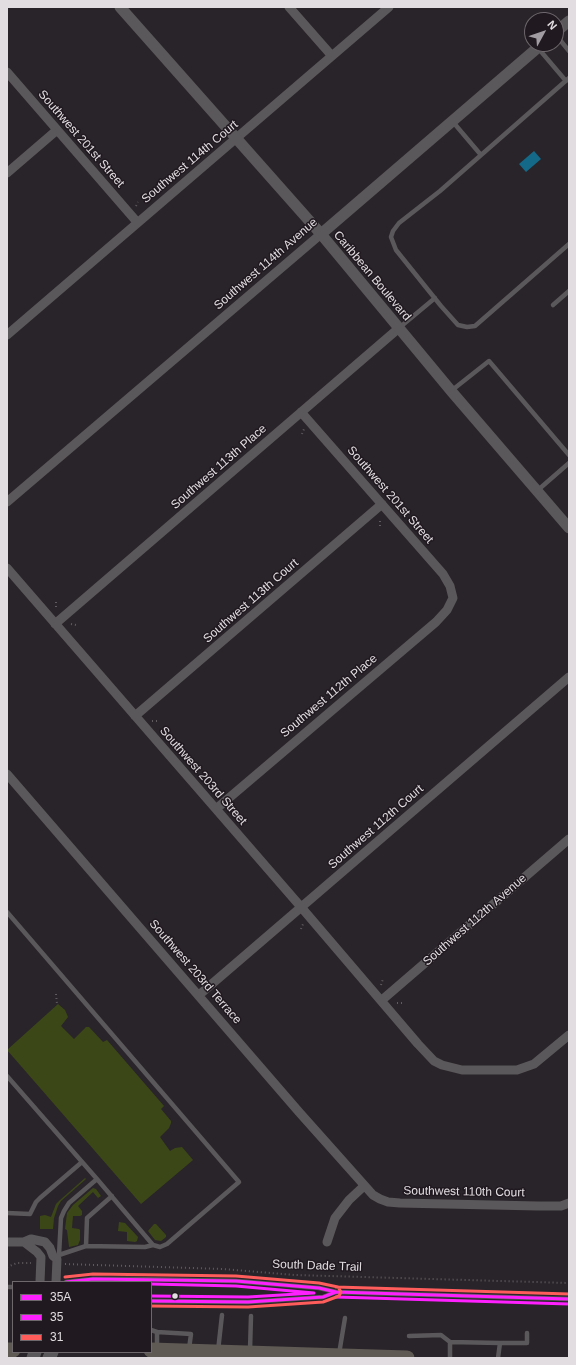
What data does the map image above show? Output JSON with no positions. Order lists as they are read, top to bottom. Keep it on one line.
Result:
{"streets":{"street":["Southwest 201st Street","Southwest 114th Court","Southwest 114th Avenue","Caribbean Boulevard","Southwest 113th Place","Southwest 113th Court","Southwest 112th Place","Southwest 203rd Street","Southwest 112th Court","Southwest 112th Avenue","Southwest 203rd Terrace","Southwest 110th Court"],"path":["South Dade Trail"]},"crossings":[["Southwest 201st Street","Southwest 114th Court"],["Southwest 201st Street","Southwest 113th Place"],["Southwest 201st Street","Southwest 113th Court"],["Southwest 201st Street","Southwest 112th Place"],["Southwest 114th Court","Caribbean Boulevard"],["Southwest 114th Avenue","Caribbean Boulevard"],["Caribbean Boulevard","Southwest 113th Place"],["Southwest 113th Place","Southwest 203rd Street"],["Southwest 113th Court","Southwest 203rd Street"],["Southwest 112th Place","Southwest 203rd Street"],["Southwest 203rd Street","Southwest 112th Court"],["Southwest 203rd Street","Southwest 112th Avenue"],["Southwest 112th Court","Southwest 203rd Terrace"],["Southwest 203rd Terrace","Southwest 110th Court"]],"lines":["transit line 31","transit line 35A","transit line 35"],"legend":["35A","35","31"],"north":"top right"}
